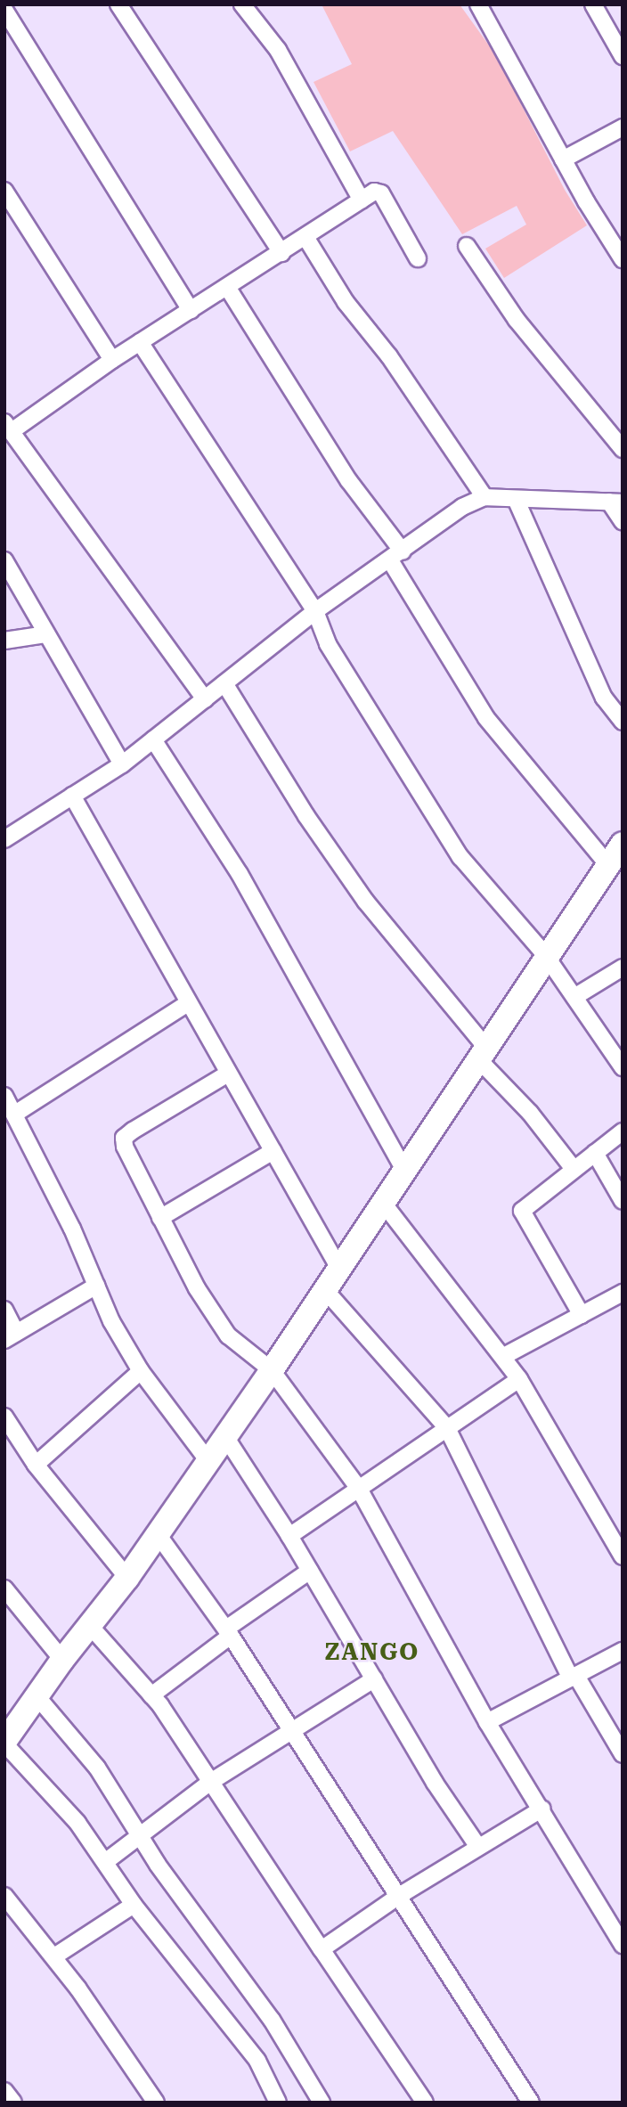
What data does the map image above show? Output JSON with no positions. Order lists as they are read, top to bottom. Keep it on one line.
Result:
{"districts":["ZANGO"]}
